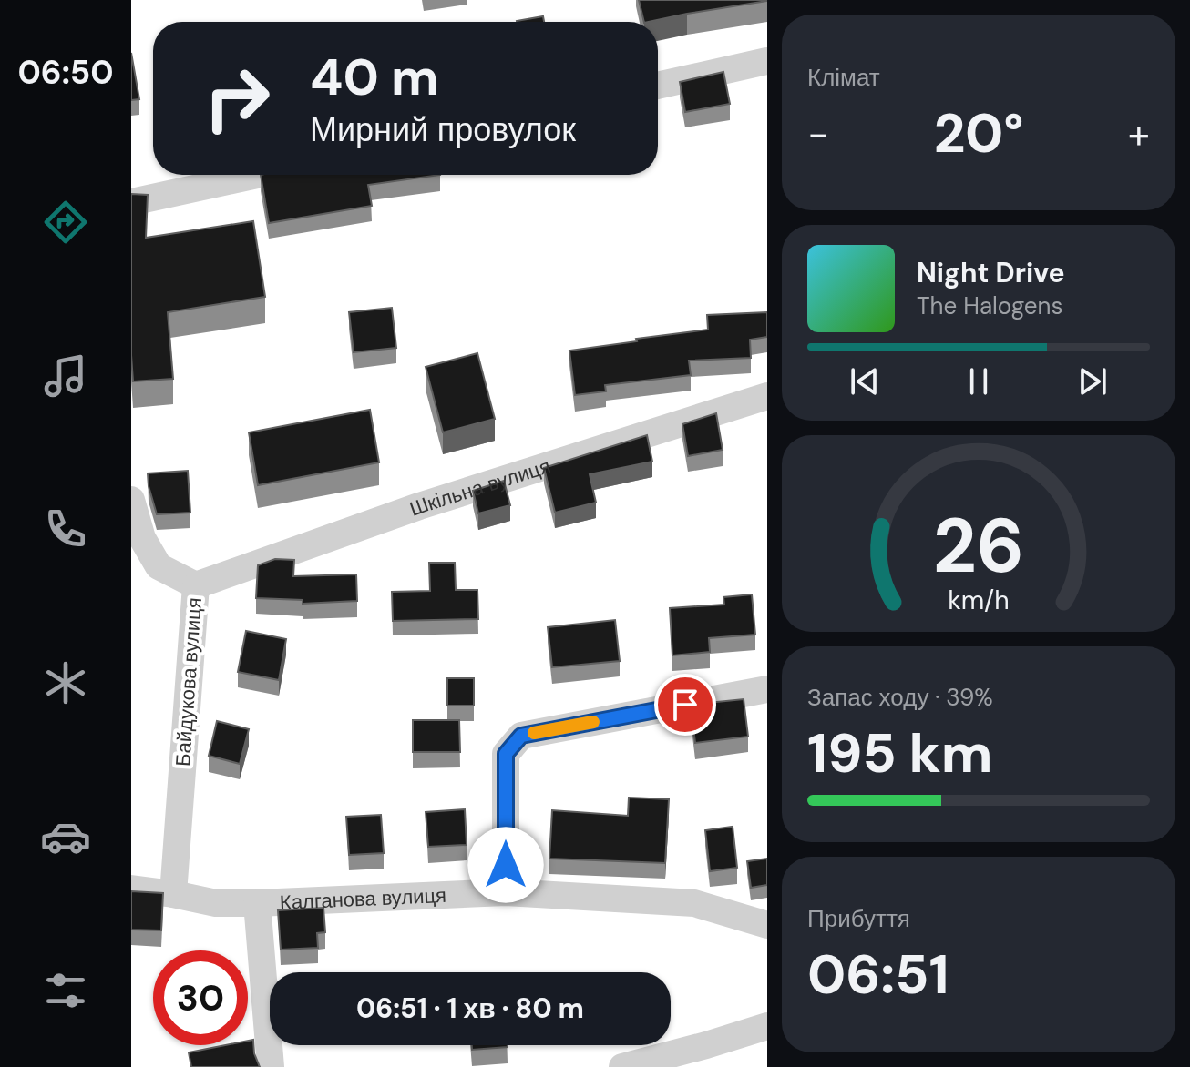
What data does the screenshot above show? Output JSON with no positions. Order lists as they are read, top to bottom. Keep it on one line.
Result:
{"streets":{"street":["Шкільна вулиця","Байдукова вулиця","Калганова вулиця"]},"crossings":[["Шкільна вулиця","Байдукова вулиця"],["Байдукова вулиця","Калганова вулиця"]],"page":{"tabs":"06:50","tile":["Клімат",["Запас ходу · 39%","195 km"],["Прибуття","06:51"]],"turn":["40 m","Мирний провулок"],"heat":["−","20°","+"],"song":["Night Drive","The Halogens"],"limit":"30","trip":"06:51 · 1 хв · 80 m","gauge":["26","km/h"]}}
